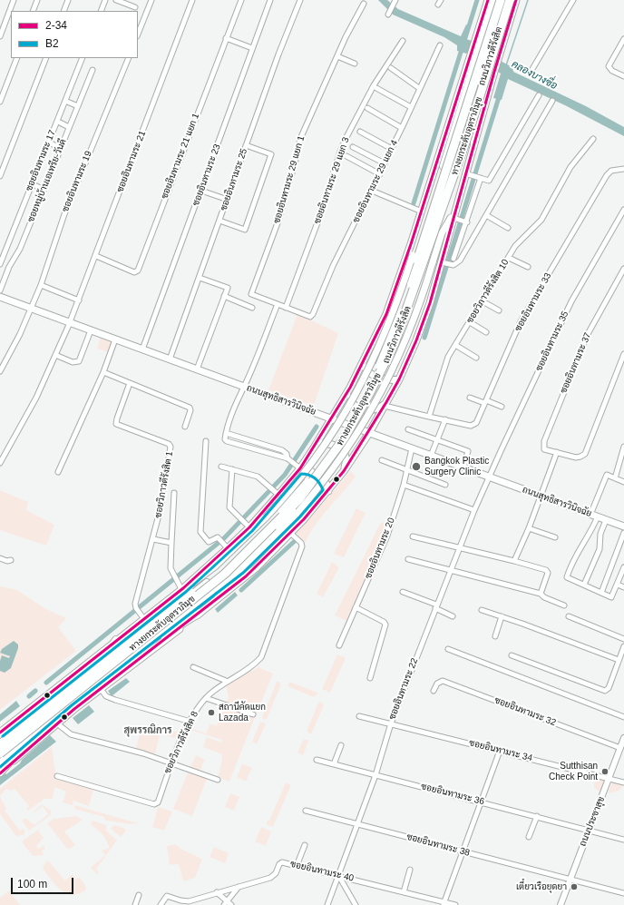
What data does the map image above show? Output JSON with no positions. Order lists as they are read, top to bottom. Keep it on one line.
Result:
{"streets":{"highway":["ถนนวิภาวดีรังสิต","ทางยกระดับอุตราภิมุข"],"main road":["ถนนสุทธิสารวินิจฉัย"],"street":["ซอยอินทามระ 21 แยก 1","ซอยอินทามระ 17","ซอยอินทามระ 21","ซอยอินทามระ 23","ซอยอินทามระ 25","ซอยอินทามระ 29 แยก 1","ซอยหมู่บ้านเอเทรีย-วันดี","ซอยอินทามระ 29 แยก 3","ซอยอินทามระ 19","ซอยอินทามระ 29 แยก 4","ซอยวิภาวดีรังสิต 10","ซอยอินทามระ 33","ซอยอินทามระ 35","ซอยอินทามระ 37","ซอยวิภาวดีรังสิต 1","ซอยอินทามระ 20","ซอยอินทามระ 22","ซอยอินทามระ 32","ซอยวิภาวดีรังสิต 8","ซอยอินทามระ 34","ซอยอินทามระ 36","ถนนประชาสุข","ซอยอินทามระ 38","ซอยอินทามระ 40"]},"crossings":[["ถนนวิภาวดีรังสิต","ทางยกระดับอุตราภิมุข"],["ถนนวิภาวดีรังสิต","ถนนสุทธิสารวินิจฉัย"],["ถนนวิภาวดีรังสิต","ซอยวิภาวดีรังสิต 1"],["ถนนวิภาวดีรังสิต","ซอยวิภาวดีรังสิต 8"],["ซอยอินทามระ 21 แยก 1","ซอยอินทามระ 21"],["ซอยอินทามระ 21","ถนนสุทธิสารวินิจฉัย"],["ซอยอินทามระ 23","ถนนสุทธิสารวินิจฉัย"],["ซอยอินทามระ 25","ถนนสุทธิสารวินิจฉัย"],["ซอยอินทามระ 29 แยก 3","ซอยอินทามระ 29 แยก 4"],["ซอยอินทามระ 19","ถนนสุทธิสารวินิจฉัย"],["ซอยวิภาวดีรังสิต 10","ซอยอินทามระ 33"],["ซอยอินทามระ 35","ถนนสุทธิสารวินิจฉัย"],["ซอยอินทามระ 35","ซอยอินทามระ 22"],["ถนนสุทธิสารวินิจฉัย","ซอยอินทามระ 20"],["ถนนสุทธิสารวินิจฉัย","ซอยอินทามระ 22"],["ซอยอินทามระ 22","ซอยอินทามระ 34"],["ซอยอินทามระ 22","ซอยอินทามระ 36"],["ซอยอินทามระ 22","ซอยอินทามระ 38"],["ซอยอินทามระ 22","ซอยอินทามระ 40"],["ซอยอินทามระ 32","ถนนประชาสุข"],["ซอยอินทามระ 34","ถนนประชาสุข"],["ซอยอินทามระ 36","ถนนประชาสุข"],["ถนนประชาสุข","ซอยอินทามระ 38"]],"districts":["สุพรรณิการ"],"water":["คลองบางซื่อ"],"places":["Bangkok Plastic Surgery Clinic","สถานีคัดแยก Lazada","Sutthisan Check Point","เตี๋ยวเรือยุดยา"],"lines":["transit line 2-34","transit line B2"],"legend":["2-34","B2"],"scale_bar":"100 m"}
